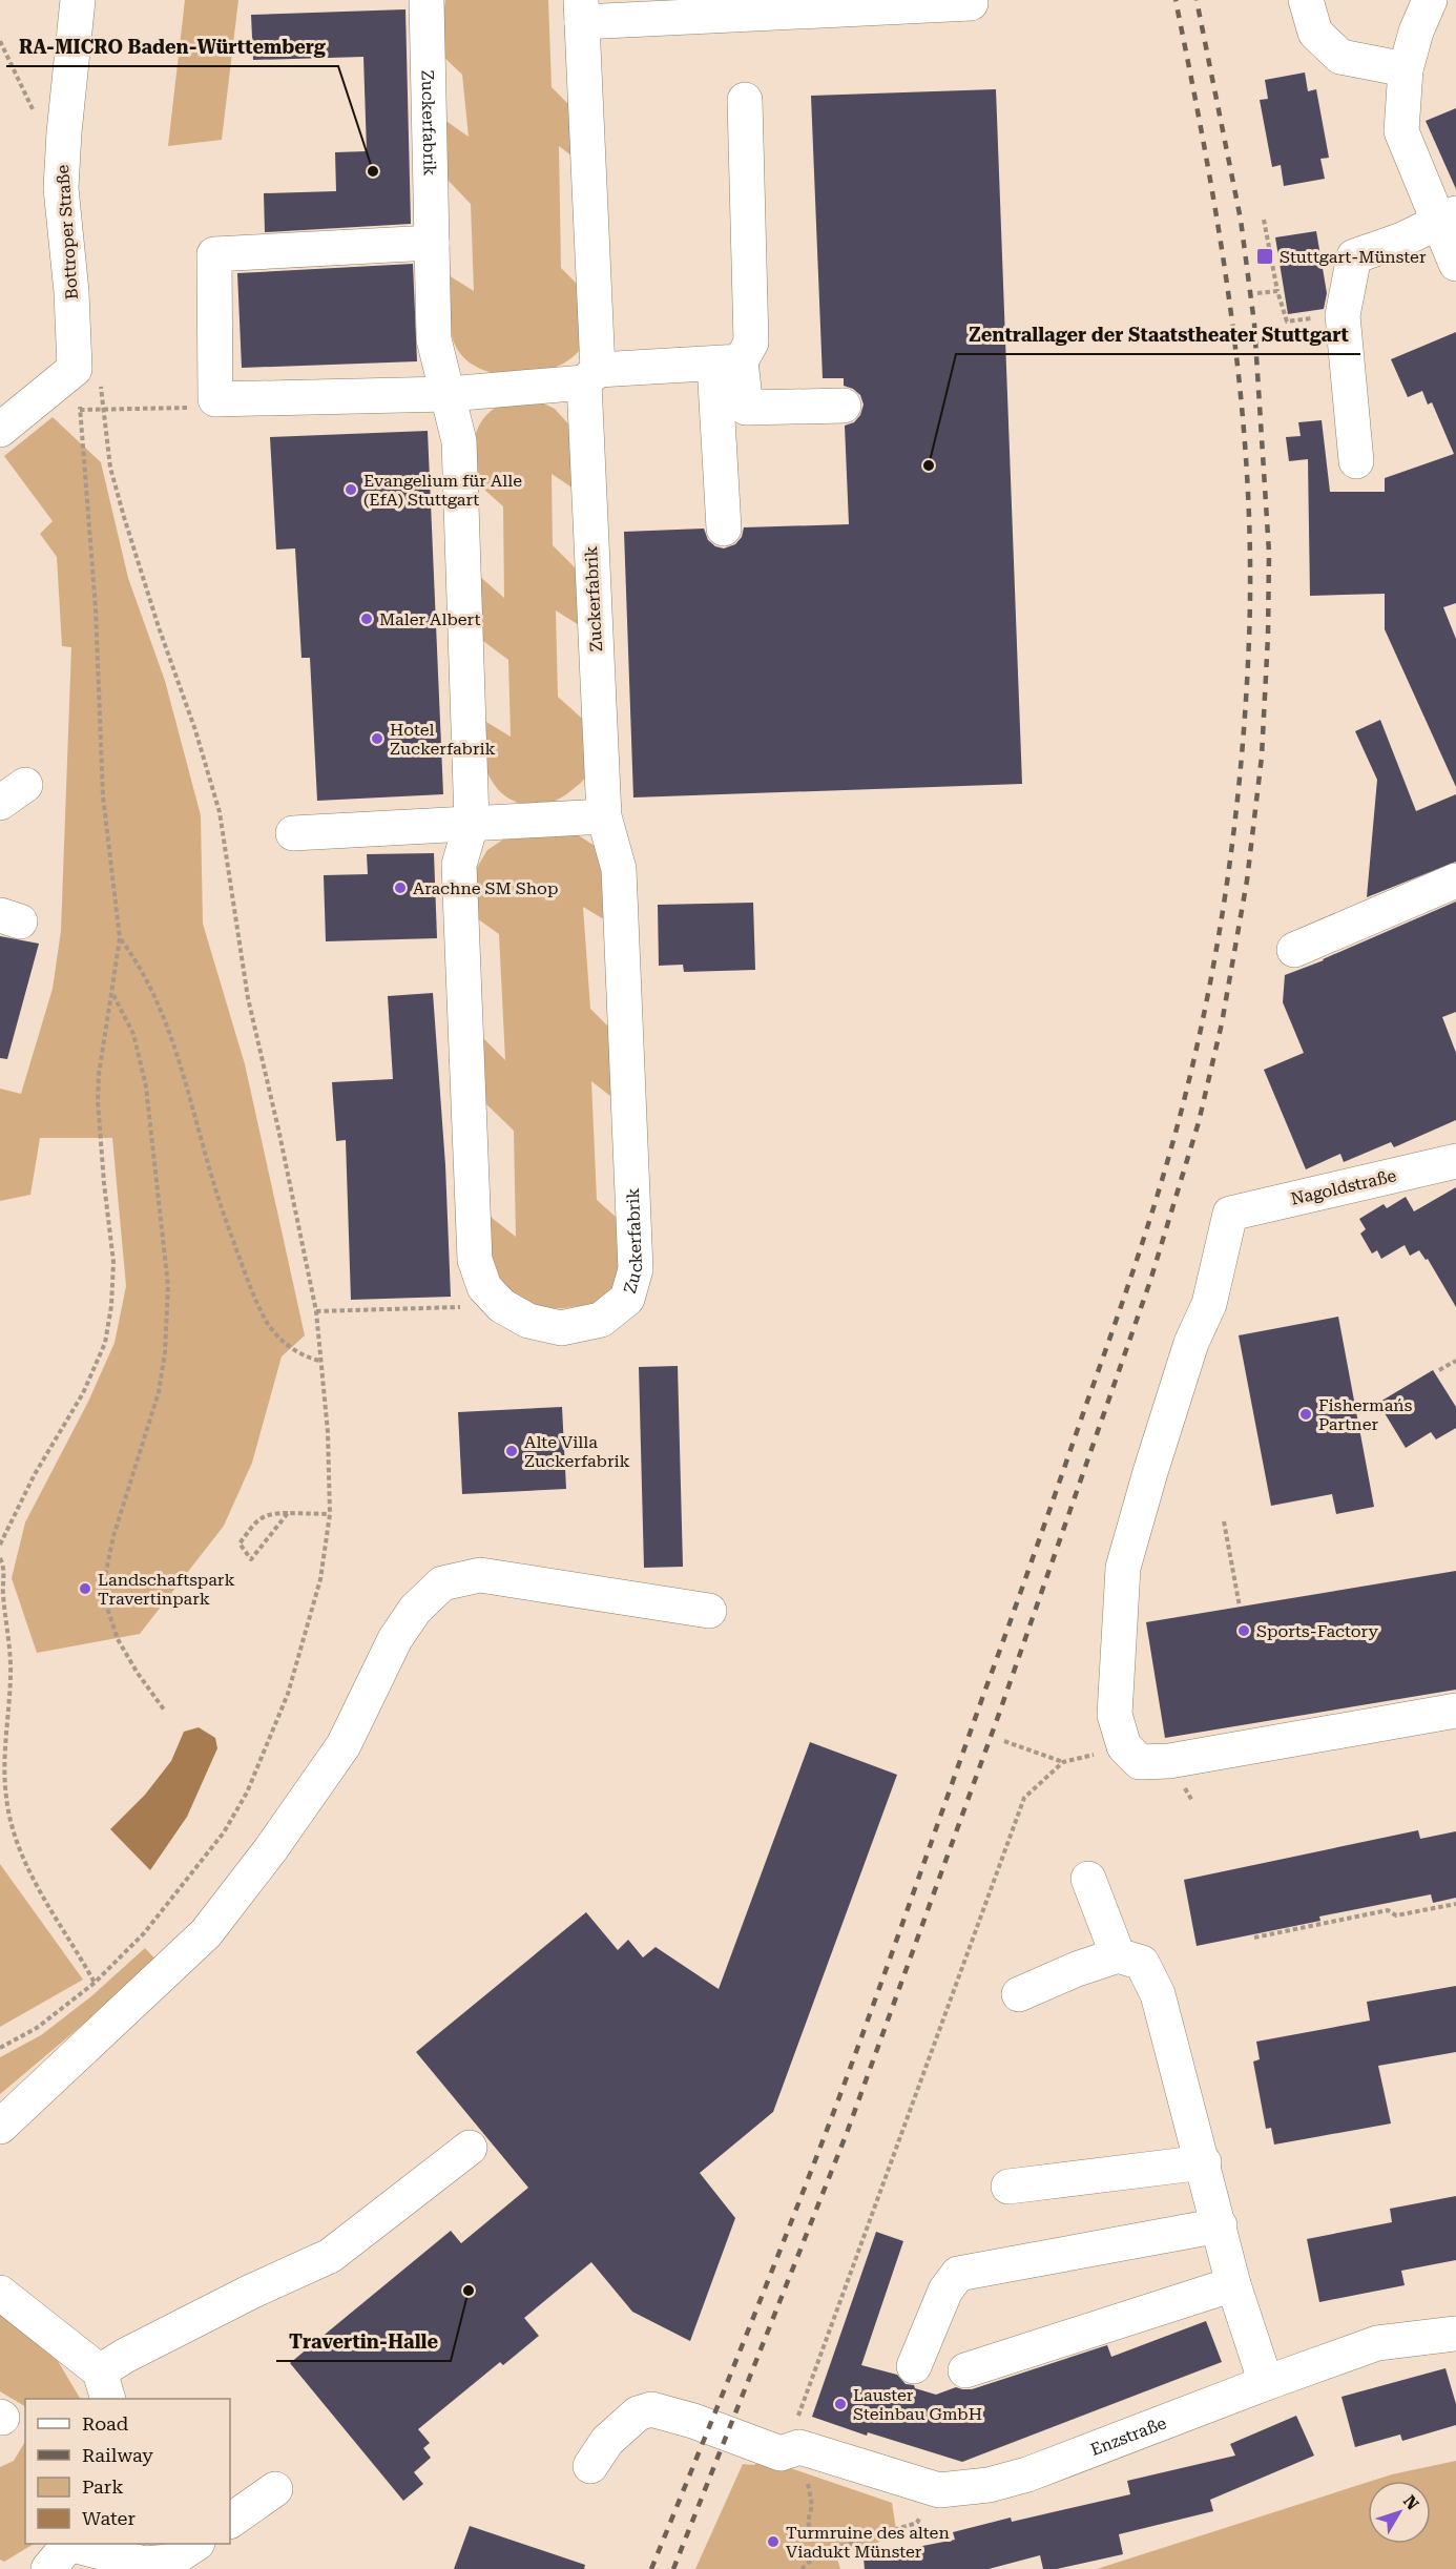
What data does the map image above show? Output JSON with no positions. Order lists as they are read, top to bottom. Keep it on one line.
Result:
{"streets":{"street":["Zuckerfabrik","Bottroper Straße","Nagoldstraße","Enzstraße"]},"places":{"other":["RA-MICRO Baden-Württemberg","Zentrallager der Staatstheater Stuttgart","Evangelium für Alle (EfA) Stuttgart","Maler Albert","Hotel Zuckerfabrik","Arachne SM Shop","Fisherman´s Partner","Alte Villa Zuckerfabrik","Landschaftspark Travertinpark","Sports-Factory","Travertin-Halle","Lauster Steinbau GmbH","Turmruine des alten Viadukt Münster"],"transit":["Stuttgart-Münster"]},"legend":["Road","Railway","Park","Water"],"north":"top right"}
